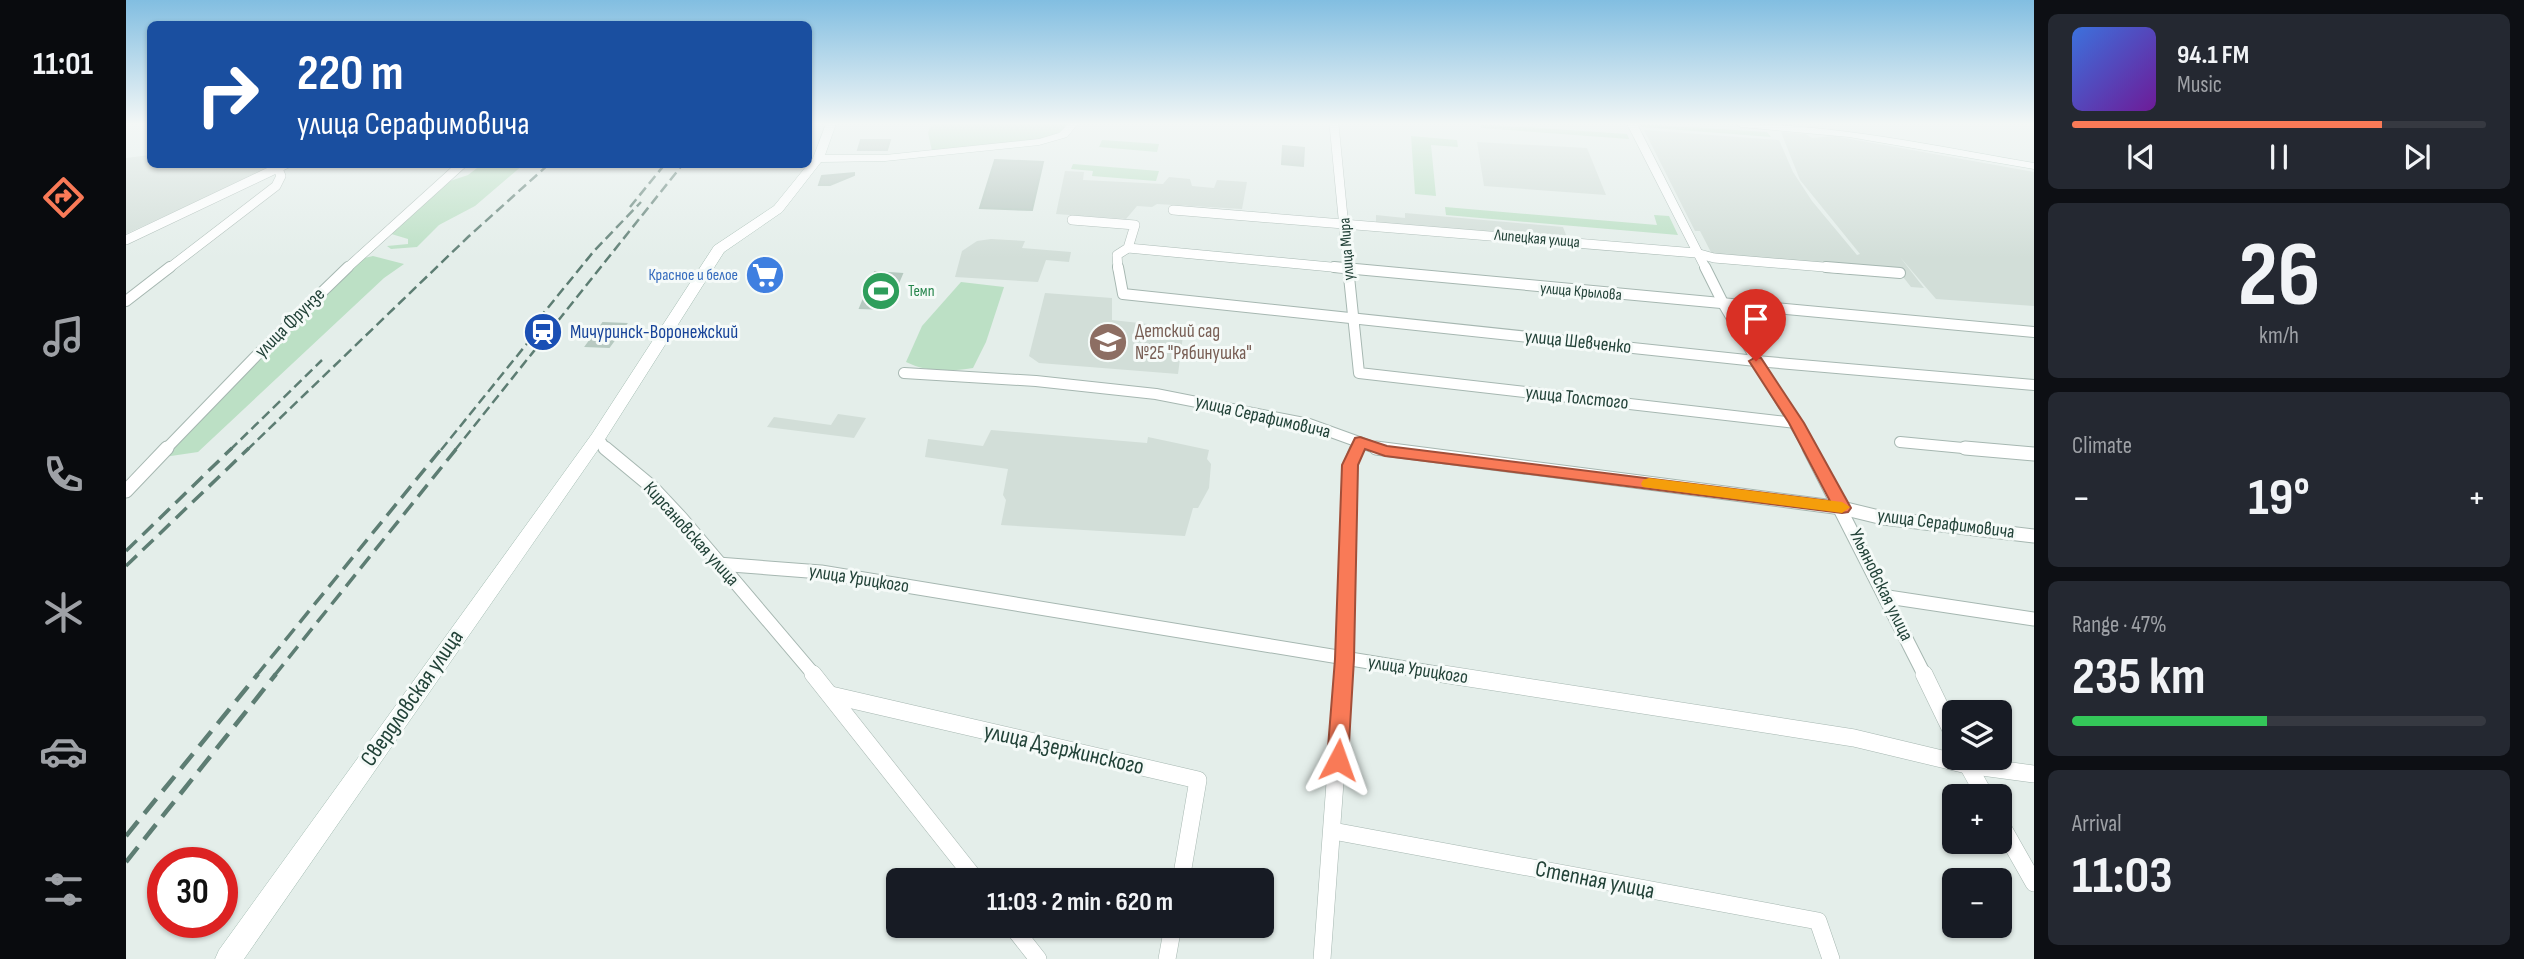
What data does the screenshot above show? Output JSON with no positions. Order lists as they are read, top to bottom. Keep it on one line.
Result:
{"streets":{"main road":["Свердловская улица"],"street":["Липецкая улица","улица Мира","улица Крылова","улица Фрунзе","улица Шевченко","улица Толстого","улица Серафимовича","Кирсановская улица","улица Урицкого","Ульяновская улица","улица Дзержинского","Степная улица"]},"crossings":[["Липецкая улица","улица Мира"],["Липецкая улица","Ульяновская улица"],["улица Мира","улица Крылова"],["улица Мира","улица Шевченко"],["улица Мира","улица Толстого"],["улица Крылова","улица Шевченко"],["улица Крылова","Ульяновская улица"],["улица Шевченко","Ульяновская улица"],["улица Толстого","Ульяновская улица"],["улица Серафимовича","Ульяновская улица"],["Кирсановская улица","улица Урицкого"],["Кирсановская улица","Свердловская улица"],["Кирсановская улица","улица Дзержинского"]],"places":{"supermarket":["Красное и белое"],"sports":["Темп"],"station":["Мичуринск-Воронежский"],"school or university":["Детский сад №25 \"Рябинушка\""]},"page":{"tabs":"11:01","turn":["220 m","улица Серафимовича"],"song":["94.1 FM","Music"],"tile":[["26","km/h"],"Climate",["Range · 47%","235 km"],["Arrival","11:03"]],"heat":["−","19°","+"],"map_buttons":["+","−"],"limit":"30","trip":"11:03 · 2 min · 620 m"}}
